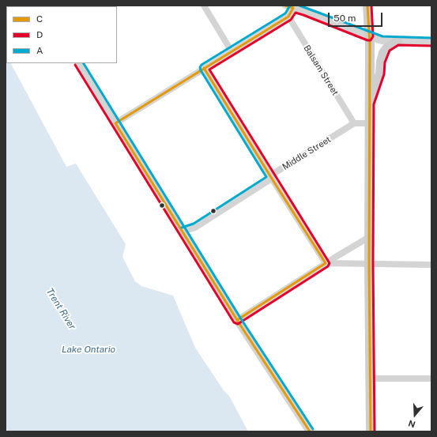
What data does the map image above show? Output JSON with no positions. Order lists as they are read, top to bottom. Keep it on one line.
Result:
{"streets":{"street":["Balsam Street","Middle Street"]},"crossings":[["Balsam Street","Middle Street"]],"water":["Trent River","Lake Ontario"],"lines":["transit line C","transit line D","transit line A"],"legend":["C","D","A"],"scale_bar":"50 m","north":"bottom"}
